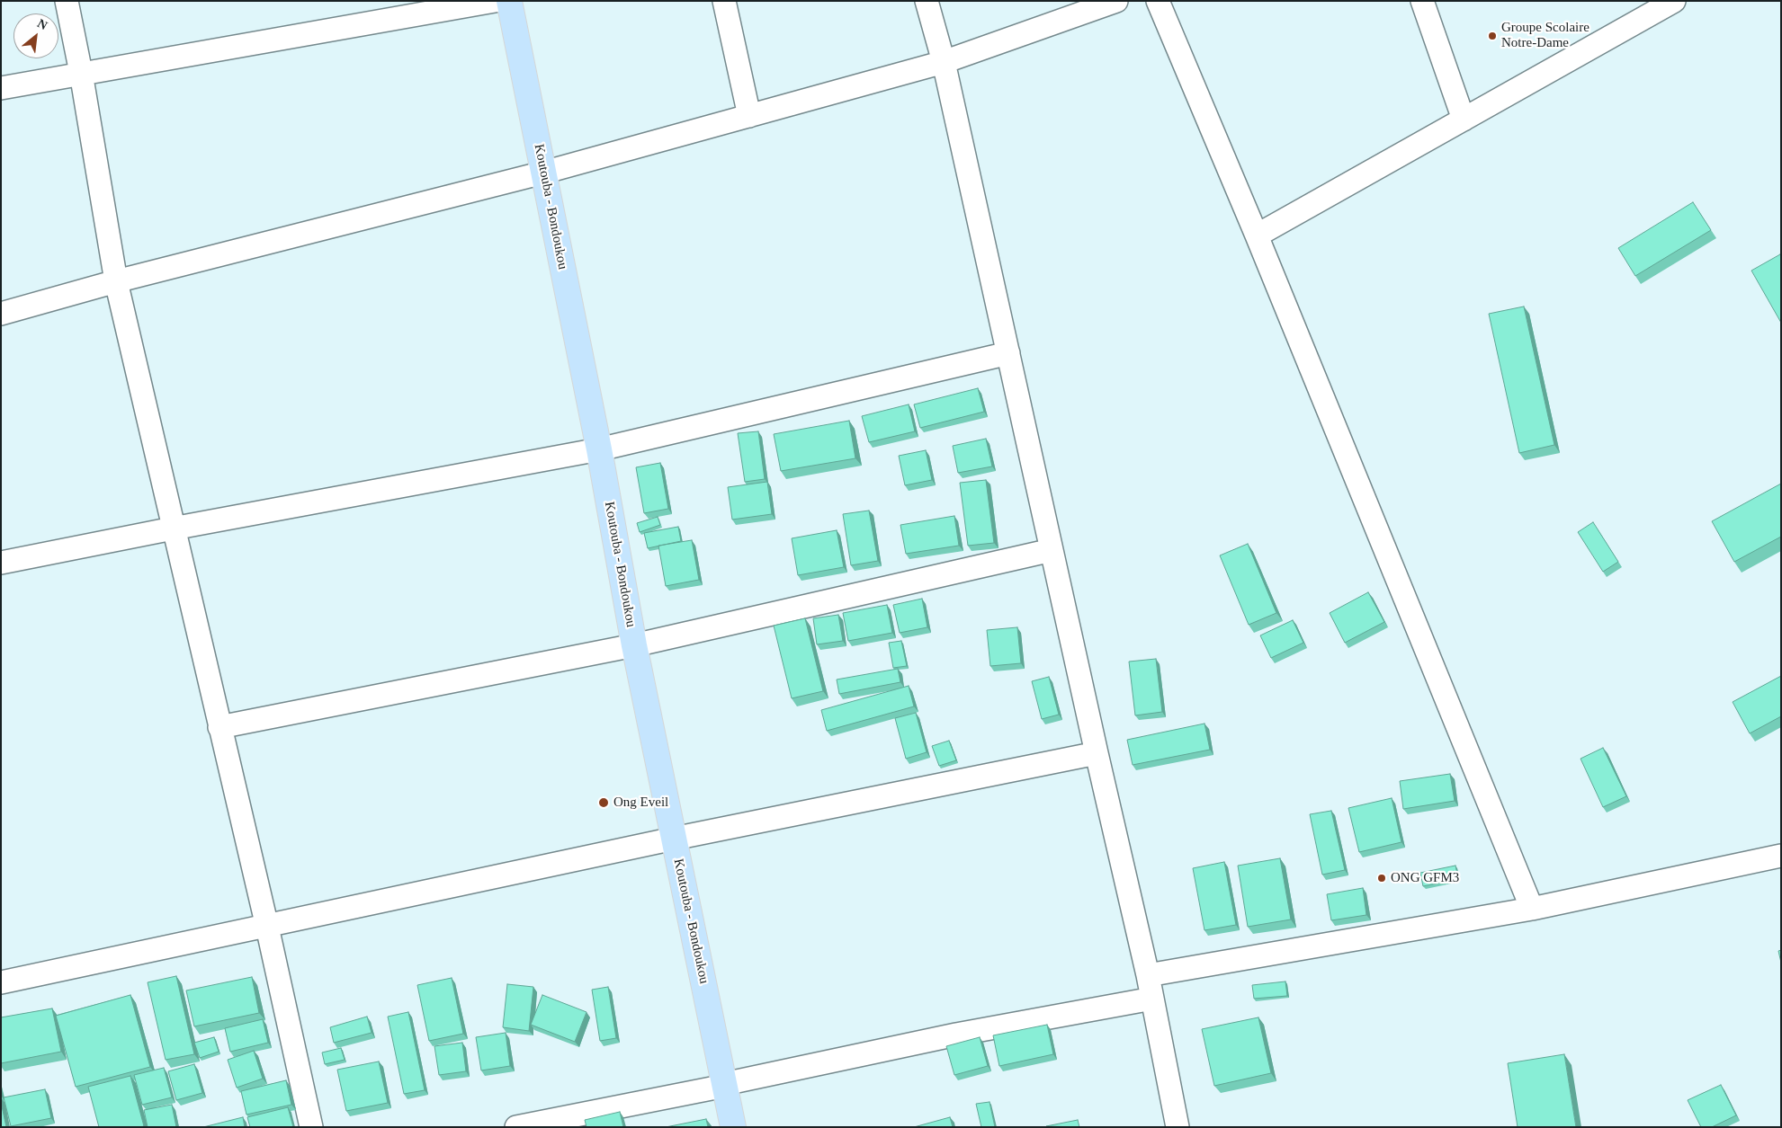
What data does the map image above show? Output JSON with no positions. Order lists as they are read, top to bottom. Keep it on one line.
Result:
{"streets":{"main road":["Koutouba - Bondoukou"]},"places":["Groupe Scolaire Notre-Dame","Ong Eveil","ONG GFM3"],"north":"top right"}
